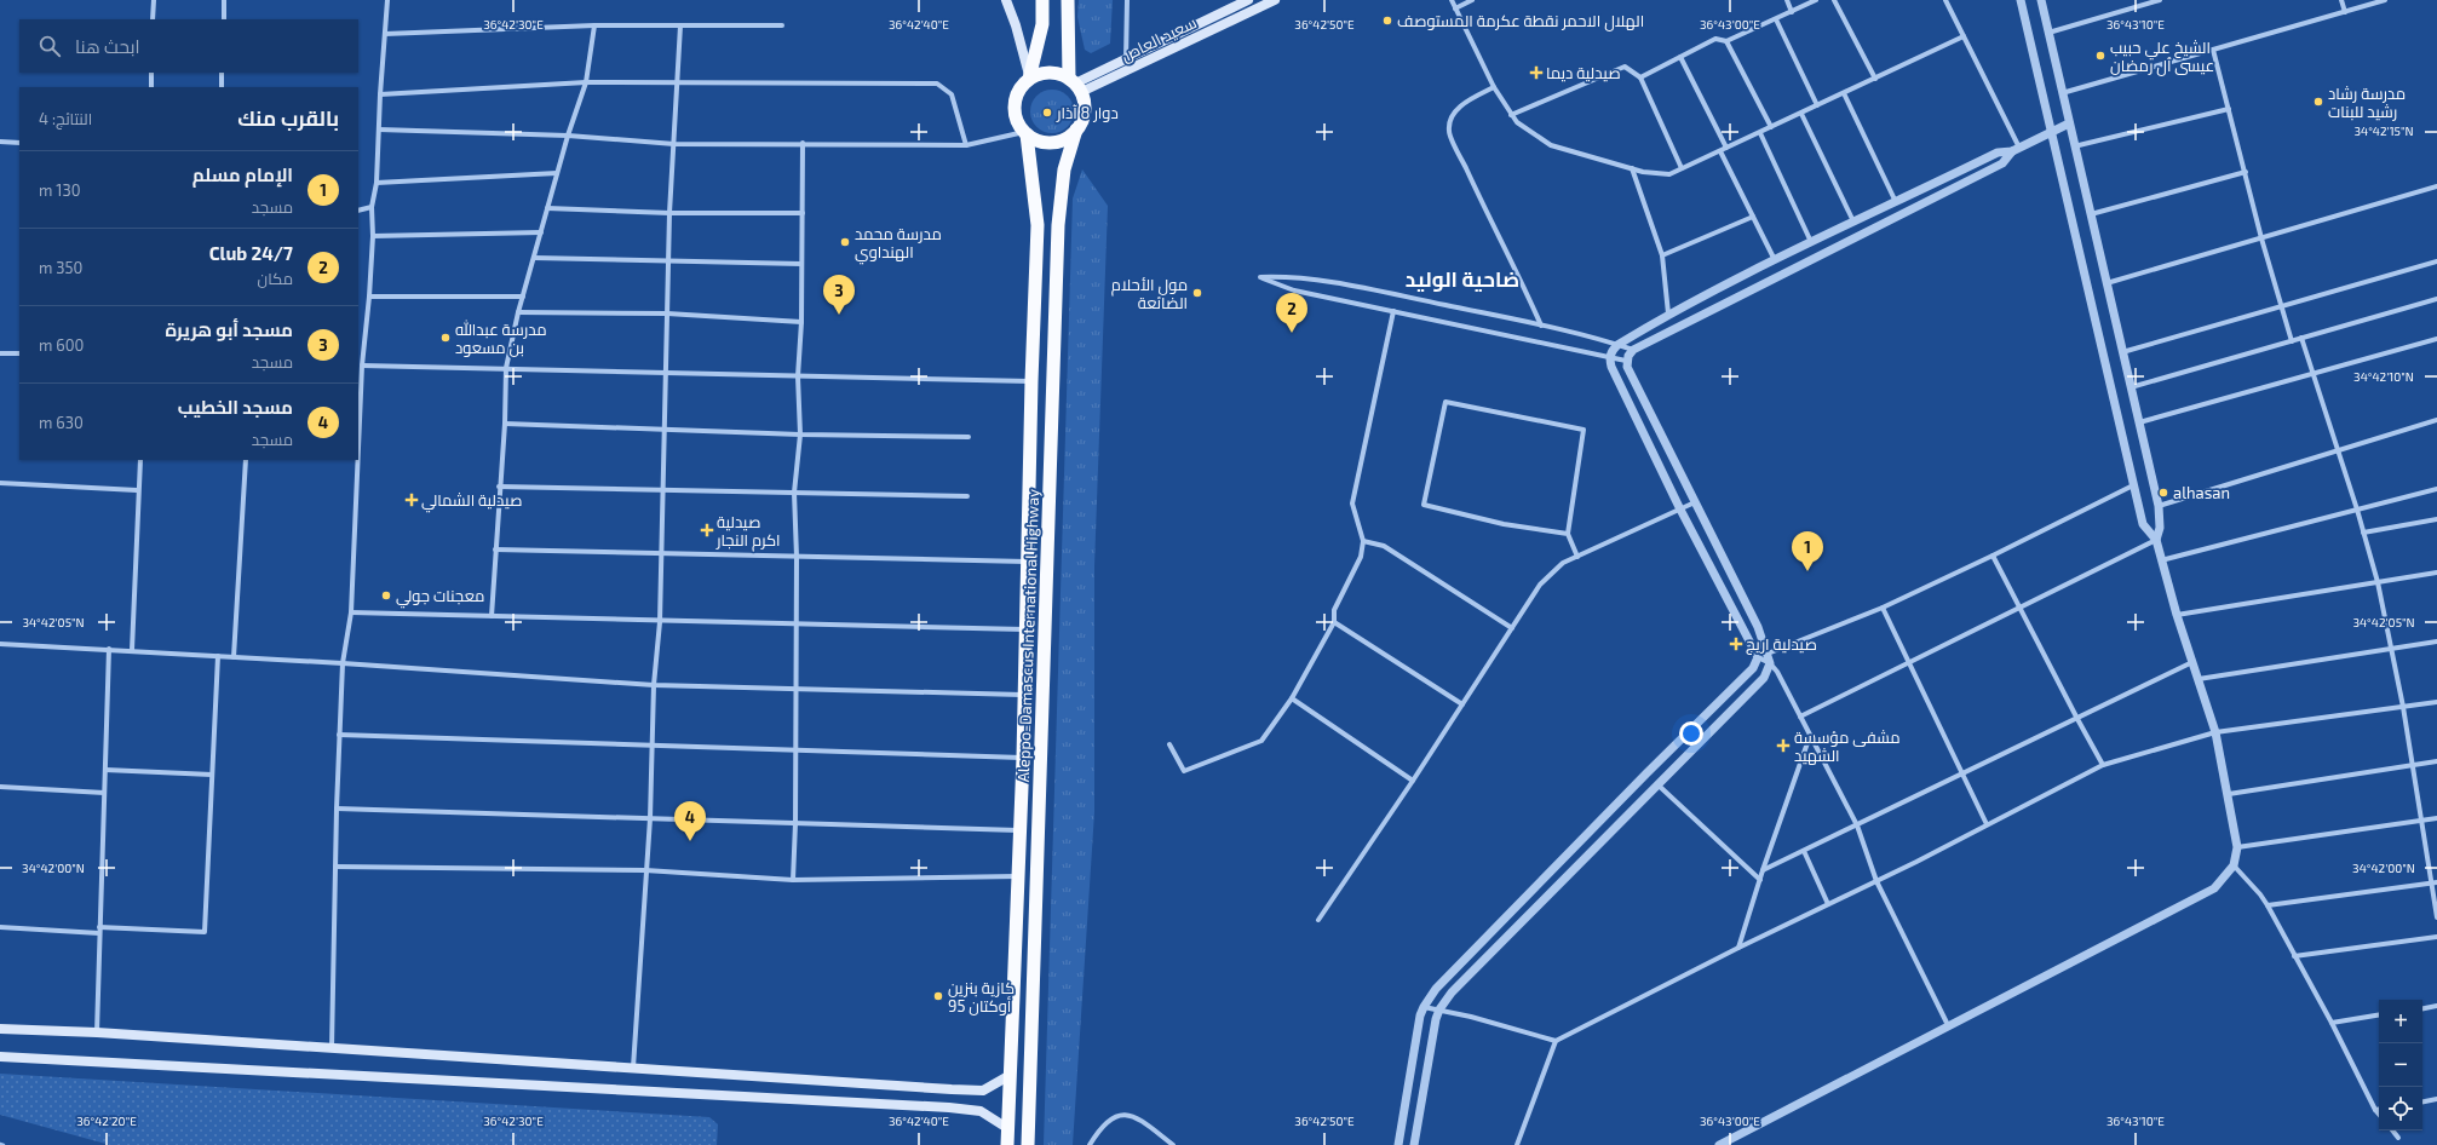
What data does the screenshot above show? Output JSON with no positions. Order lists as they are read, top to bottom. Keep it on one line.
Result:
{"streets":{"highway":["Aleppo-Damascus International Highway"],"main road":["سعيد العاص"]},"crossings":[["سعيد العاص","Aleppo-Damascus International Highway"]],"districts":["ضاحية الوليد"],"places":{"other":["الهلال الاحمر نقطة عكرمة المستوصف","الشيخ علي حبيب عيسى ٱل رمضان","مدرسة رشاد رشيد للبنات","دوار 8 آذار","مدرسة محمد الهنداوي","مول الأحلام الضائعة","مدرسة عبدالله بن مسعود","alhasan","معجنات جولي","كازية بنزين أوكتان 95"],"health":["صيدلية ديما","صيدلية الشمالي","صيدلية اكرم النجار","صيدلية اريج","مشفى مؤسسة الشهيد"]},"page":{"search":"ابحث هنا","heading":["بالقرب منك","النتائج: 4"],"list":[{"mark":"1","name":"الإمام مسلم","note":"مسجد","value":"130 m"},{"mark":"2","name":"Club 24/7","note":"مكان","value":"350 m"},{"mark":"3","name":"مسجد أبو هريرة","note":"مسجد","value":"600 m"},{"mark":"4","name":"مسجد الخطيب","note":"مسجد","value":"630 m"}],"pins":["3","2","1","4"],"map_buttons":["+","−"]},"coordinates":["36°42'30\"E","36°42'40\"E","36°42'50\"E","36°43'00\"E","36°43'10\"E","34°42'15\"N","34°42'10\"N","34°42'05\"N","34°42'00\"N","36°42'20\"E"]}
